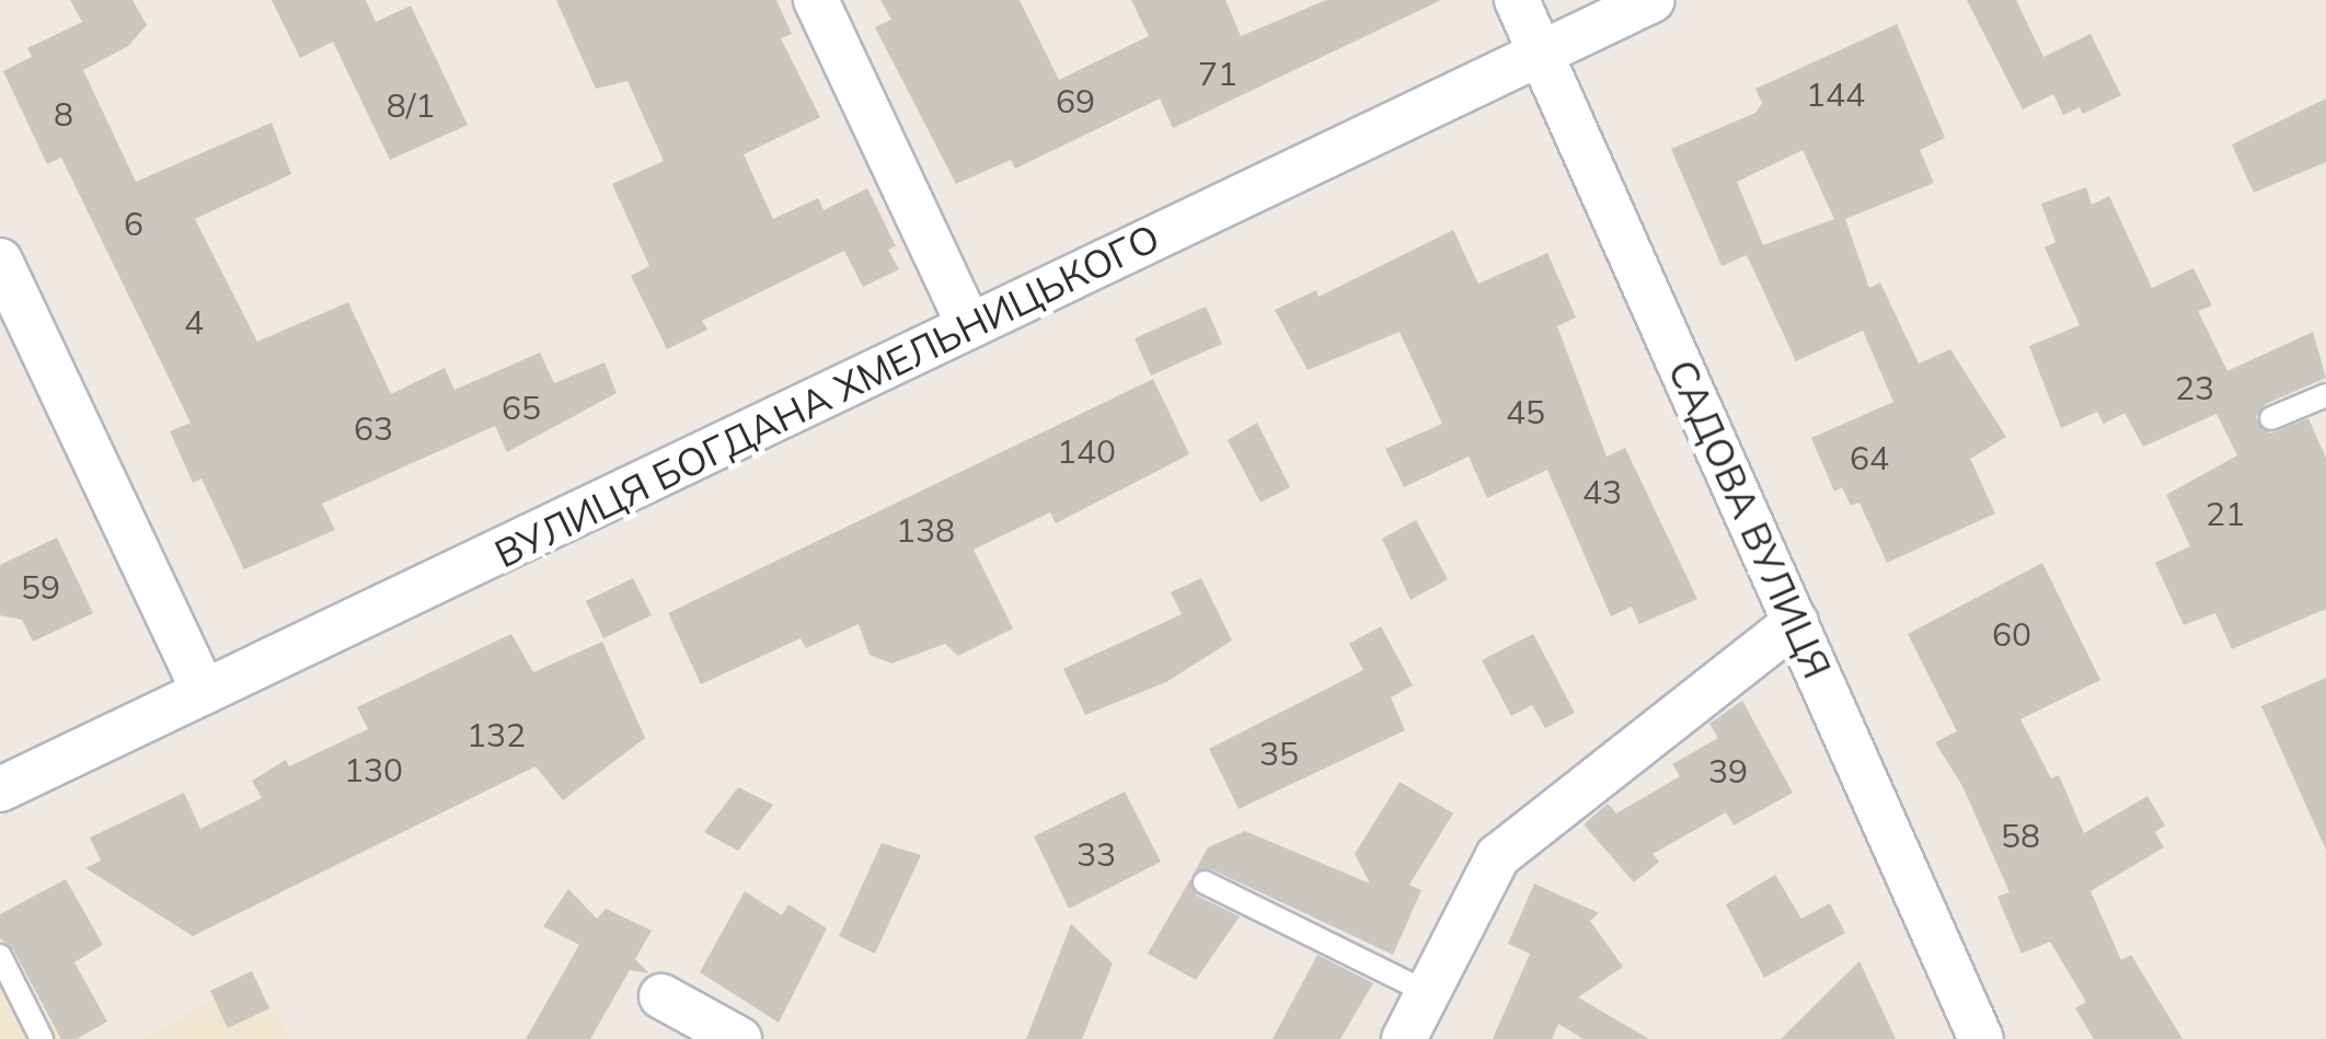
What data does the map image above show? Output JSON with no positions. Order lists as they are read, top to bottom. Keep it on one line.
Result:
{"streets":{"street":["ВУЛИЦЯ БОГДАНА ХМЕЛЬНИЦЬКОГО","САДОВА ВУЛИЦЯ"]},"crossings":[["ВУЛИЦЯ БОГДАНА ХМЕЛЬНИЦЬКОГО","САДОВА ВУЛИЦЯ"]],"house_numbers":["71","144","69","8/1","8","6","4","23","65","45","63","140","64","43","21","138","59","60","132","35","130","39","58","33"]}
